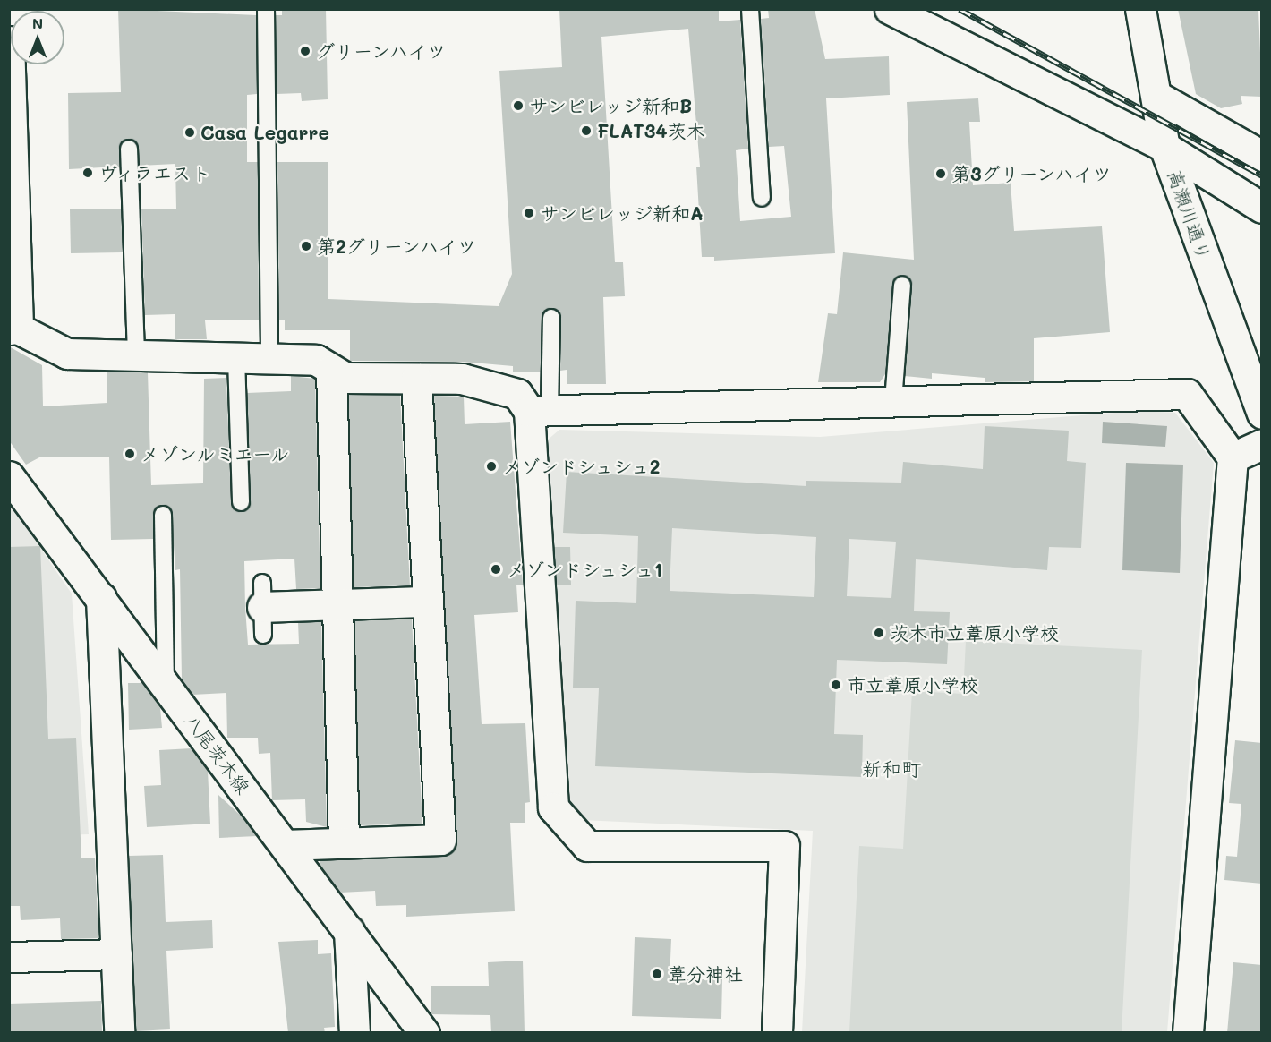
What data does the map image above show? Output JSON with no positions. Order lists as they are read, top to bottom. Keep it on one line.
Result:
{"streets":{"street":["高瀬川通り","八尾茨木線"]},"districts":["新和町"],"places":["グリーンハイツ","サンビレッジ新和B","FLAT34茨木","Casa Legarre","ヴィラエスト","第3グリーンハイツ","サンビレッジ新和A","第2グリーンハイツ","メゾンルミエール","メゾンドシュシュ2","メゾンドシュシュ1","茨木市立葦原小学校","市立葦原小学校","葦分神社"],"north":"top"}
